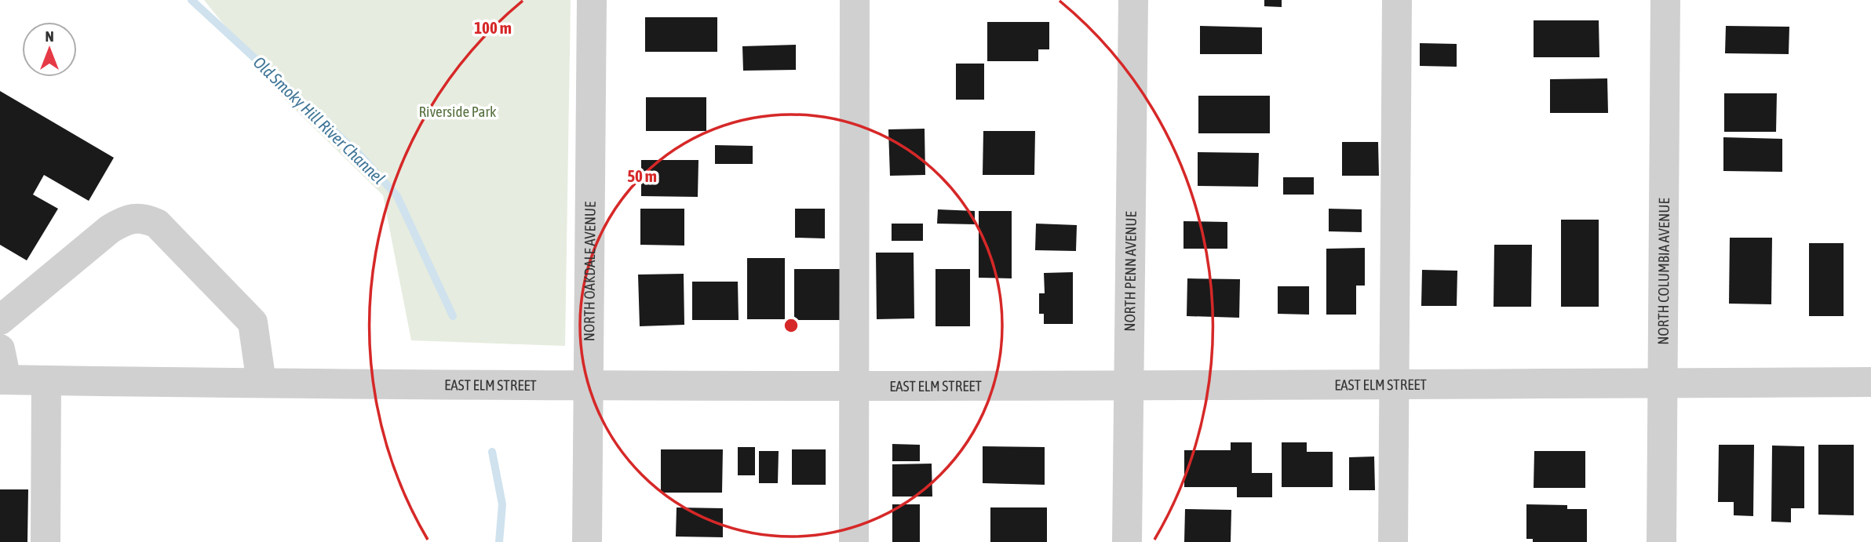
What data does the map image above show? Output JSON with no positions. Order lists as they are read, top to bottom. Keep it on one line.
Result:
{"streets":{"street":["NORTH COLUMBIA AVENUE","NORTH OAKDALE AVENUE","NORTH PENN AVENUE","EAST ELM STREET"]},"crossings":[["NORTH COLUMBIA AVENUE","EAST ELM STREET"],["NORTH OAKDALE AVENUE","EAST ELM STREET"],["NORTH PENN AVENUE","EAST ELM STREET"]],"water":["Old Smoky Hill River Channel"],"parks":["Riverside Park"],"north":"top","rings":["100 m","50 m"]}
